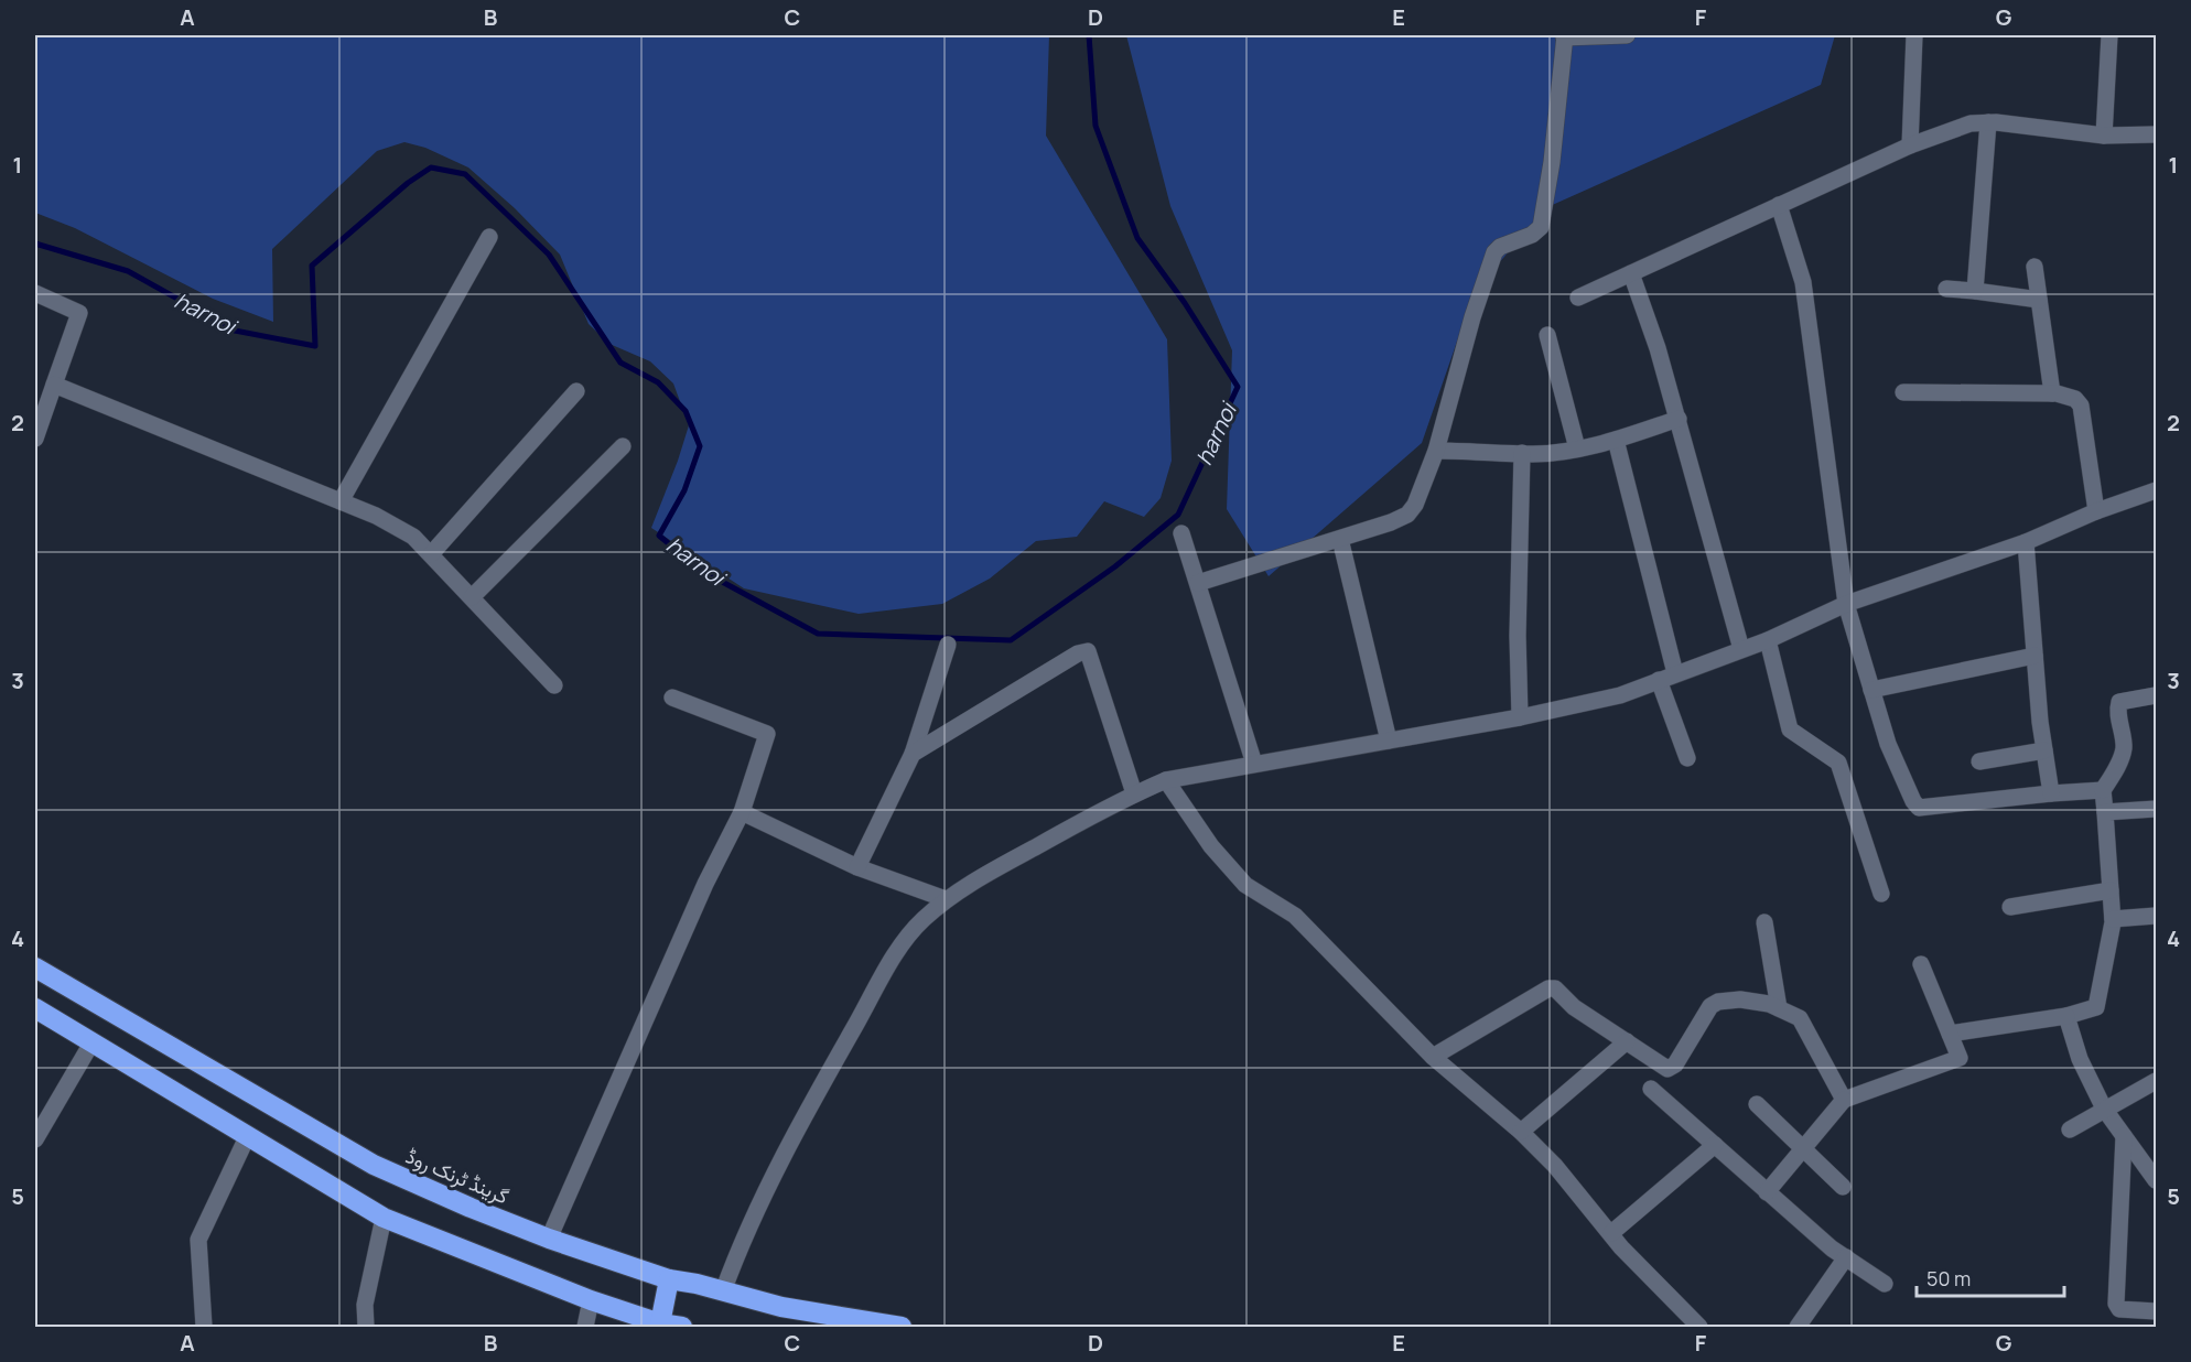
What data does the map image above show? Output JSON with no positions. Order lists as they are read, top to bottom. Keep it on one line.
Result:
{"streets":{"highway":["گرینڈ ٹرنک روڈ"]},"water":["harnoi"],"scale_bar":"50 m","grid":{"columns":["A","B","C","D","E","F","G"],"rows":["1","2","3","4","5"]}}
